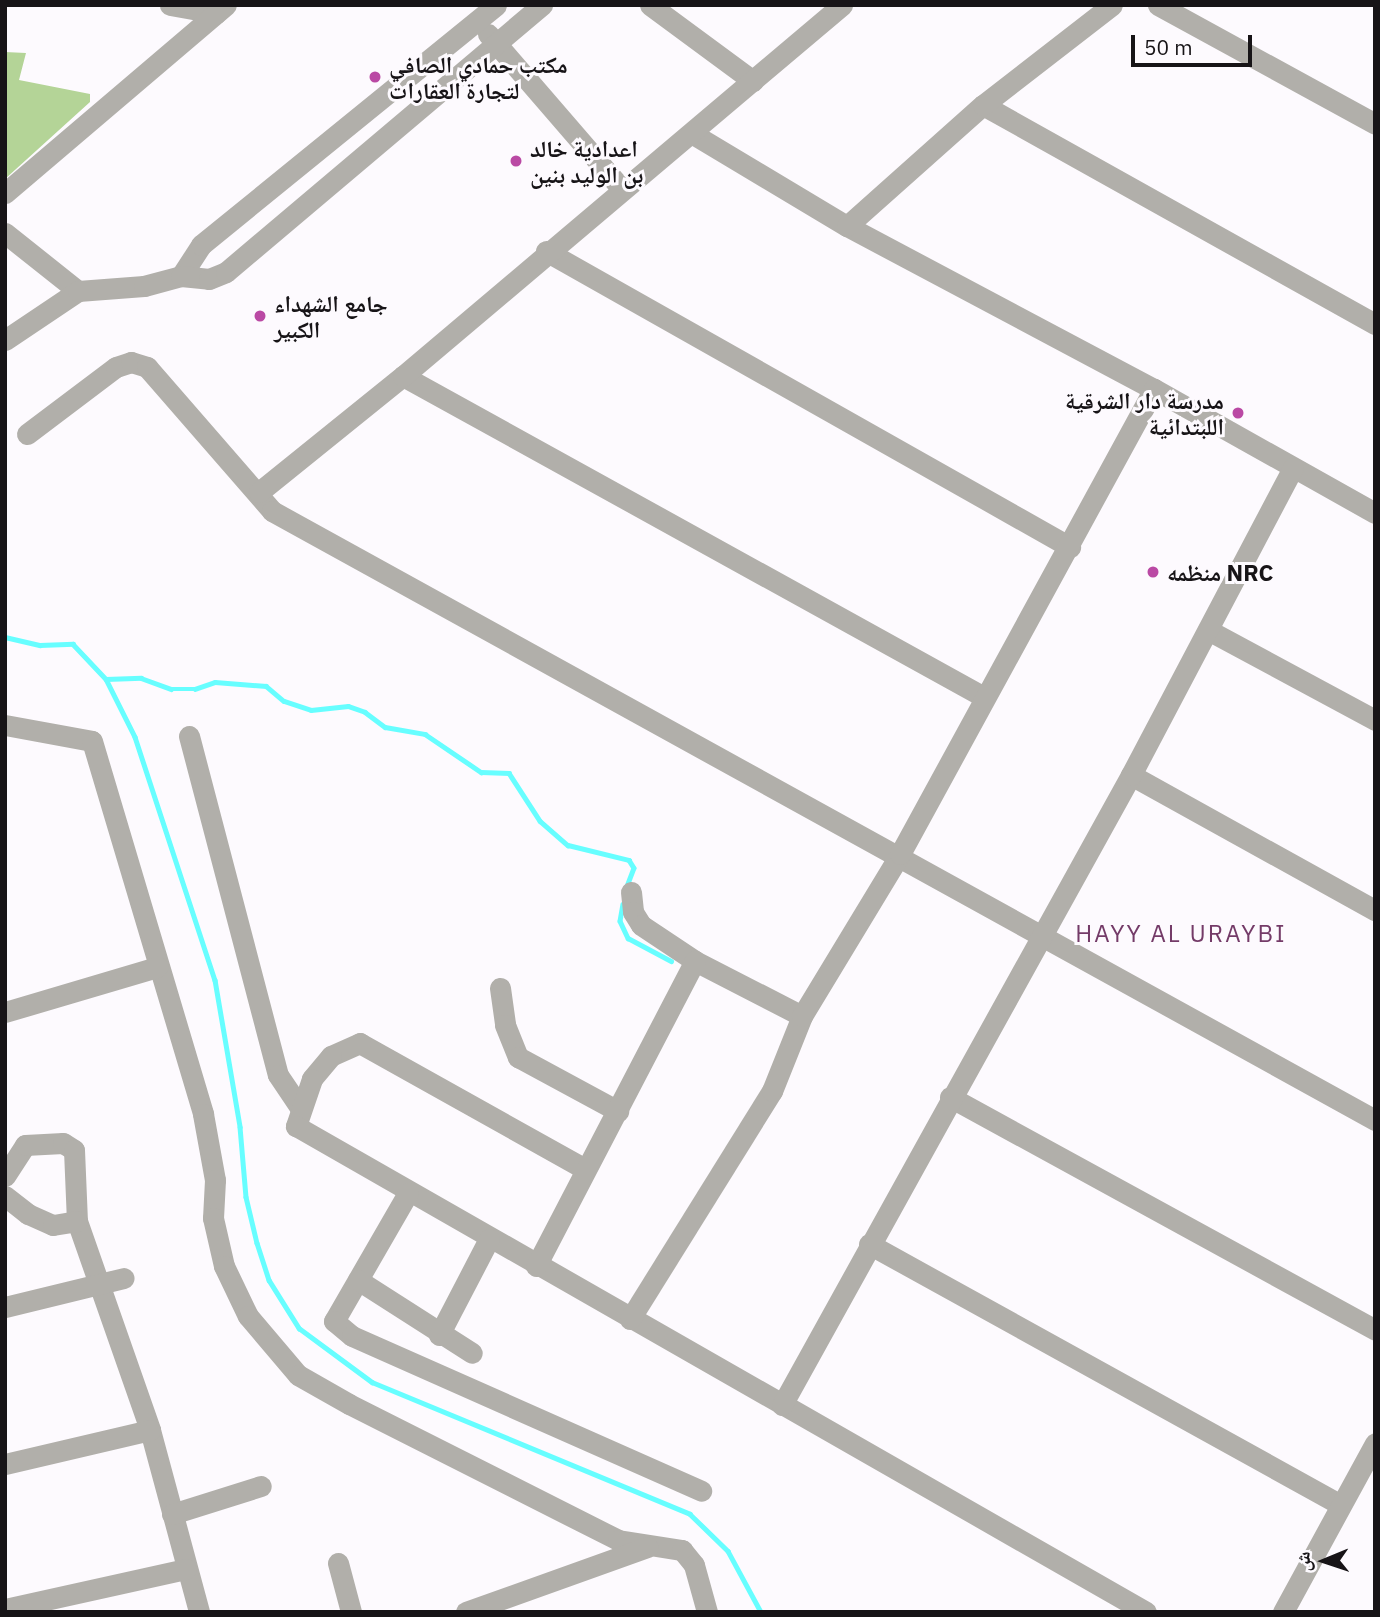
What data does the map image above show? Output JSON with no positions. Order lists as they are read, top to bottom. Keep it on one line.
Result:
{"districts":["HAYY AL URAYBI"],"places":["مكتب حمادي الصافي لتجارة العقارات","اعدادية خالد بن الوليد بنين","جامع الشهداء الكبير","مدرسة دار الشرقية اللبتدائية","منظمه NRC"],"scale_bar":"50 m","north":"left"}
